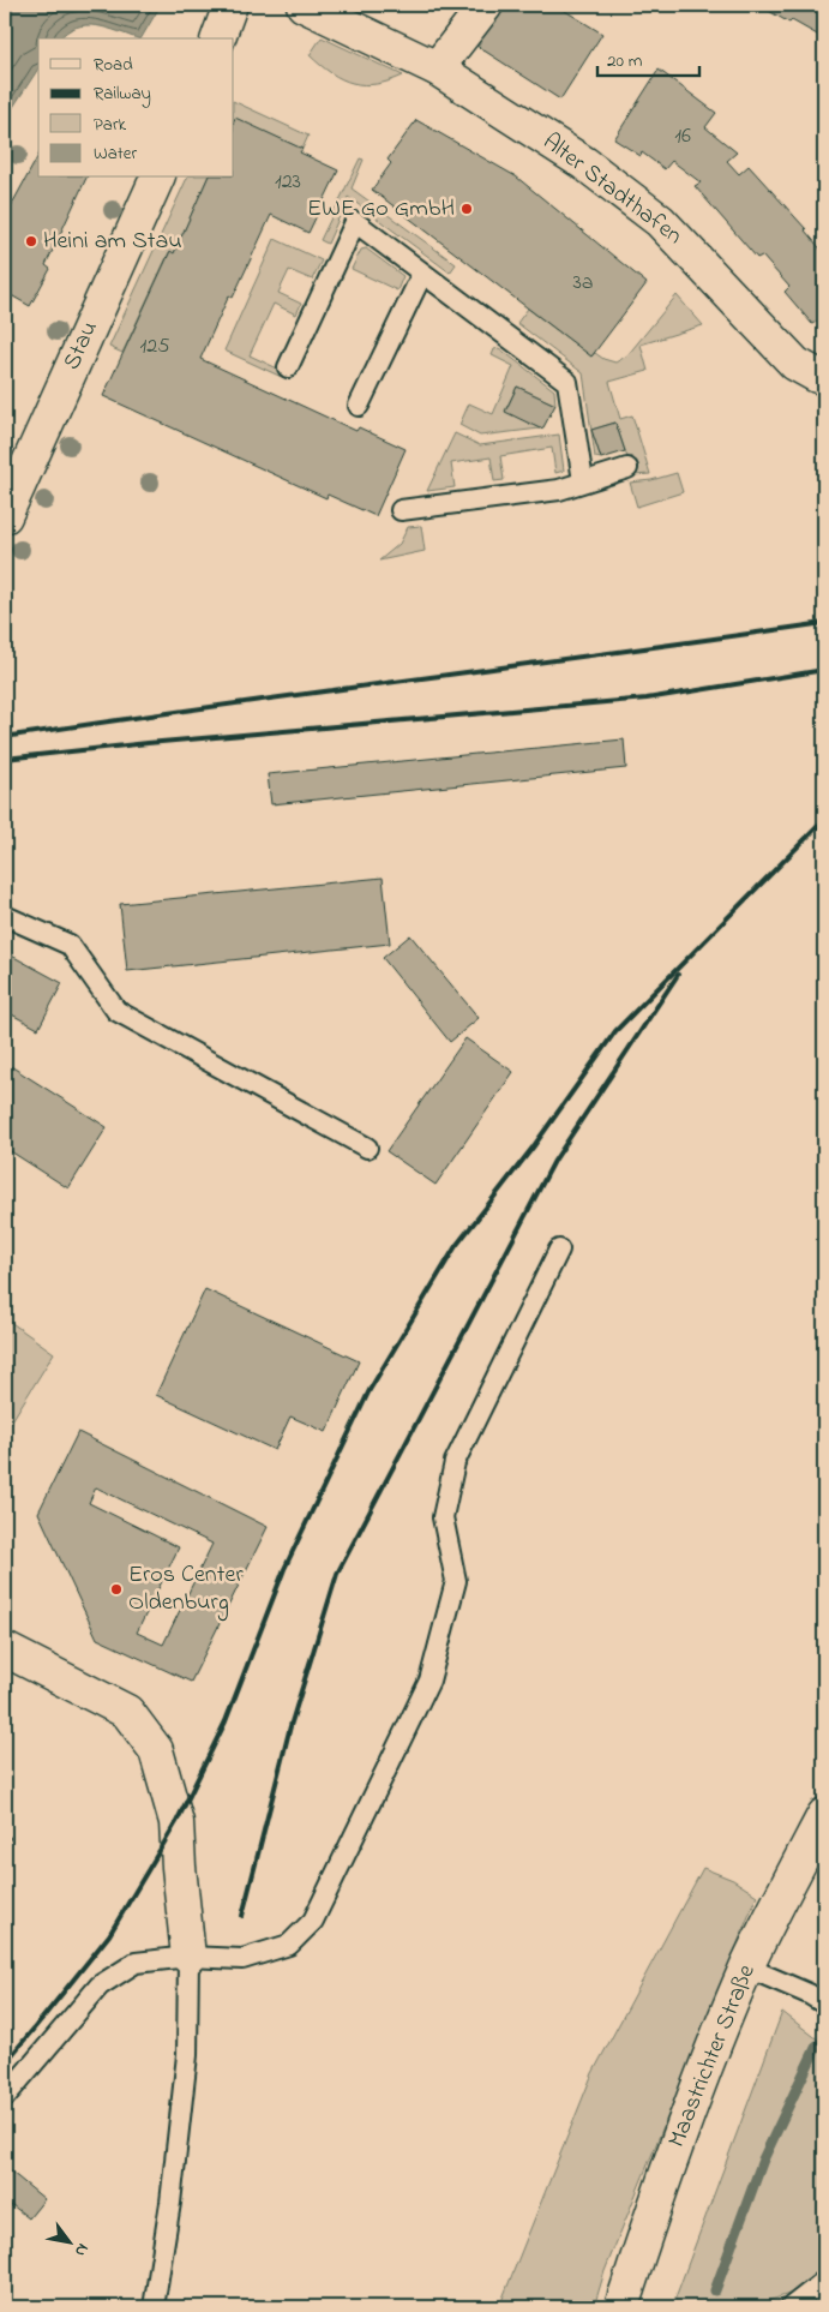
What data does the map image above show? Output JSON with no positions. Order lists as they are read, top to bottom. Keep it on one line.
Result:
{"streets":{"street":["Alter Stadthafen","Stau","Maastrichter Straße"]},"places":["EWE Go GmbH","Heini am Stau","Eros Center Oldenburg"],"house_numbers":["16","123","3a","125"],"legend":["Road","Railway","Park","Water"],"scale_bar":"20 m","north":"bottom right"}
